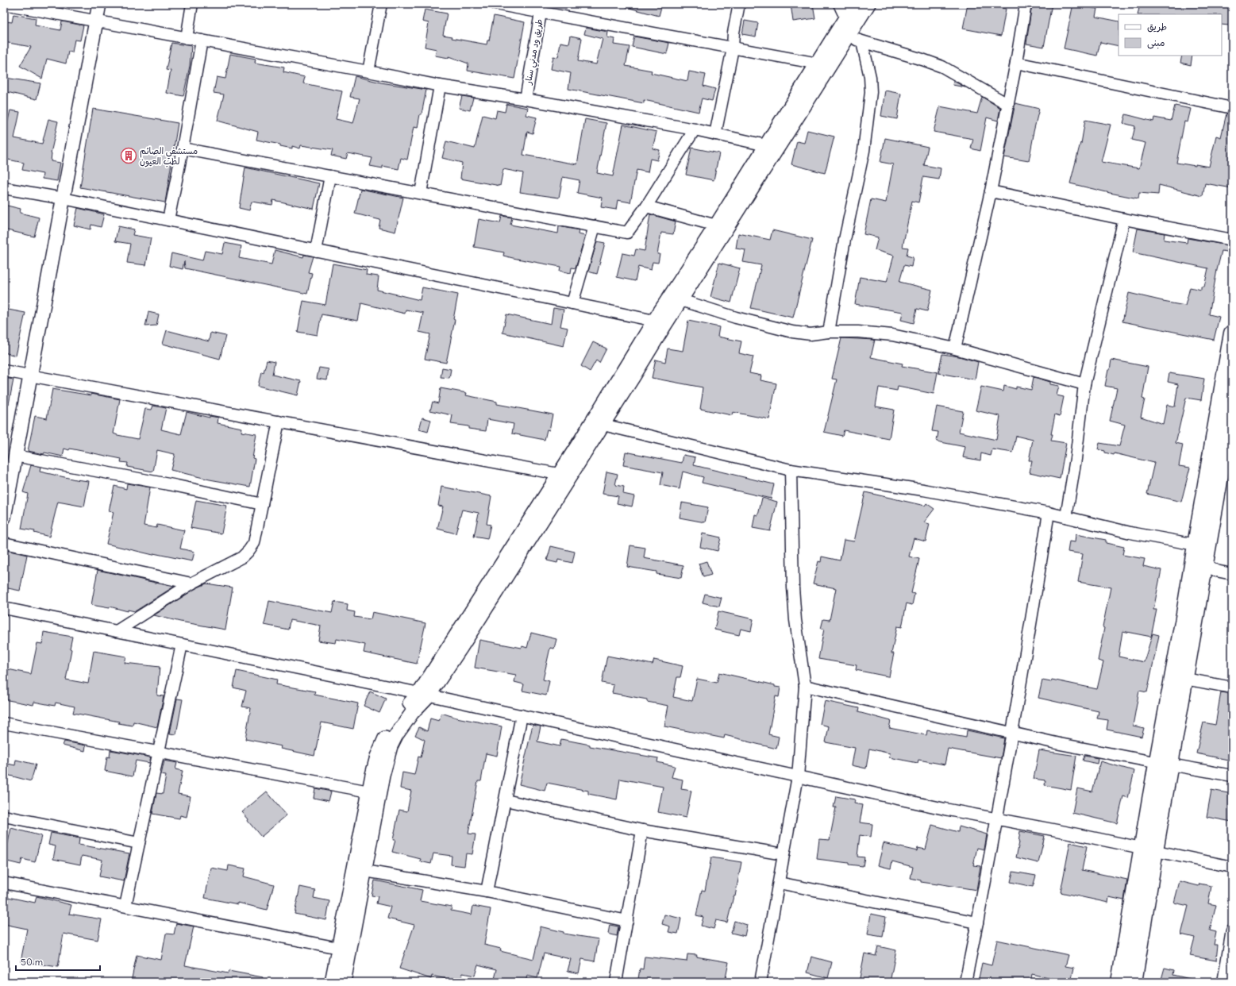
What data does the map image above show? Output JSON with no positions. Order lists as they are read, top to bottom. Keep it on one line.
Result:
{"streets":{"street":["طريق ود مدني سنار"]},"places":{"building":["مستشفي الصائم لطب العيون"]},"legend":["طريق","مبنى"],"scale_bar":"50 m"}
